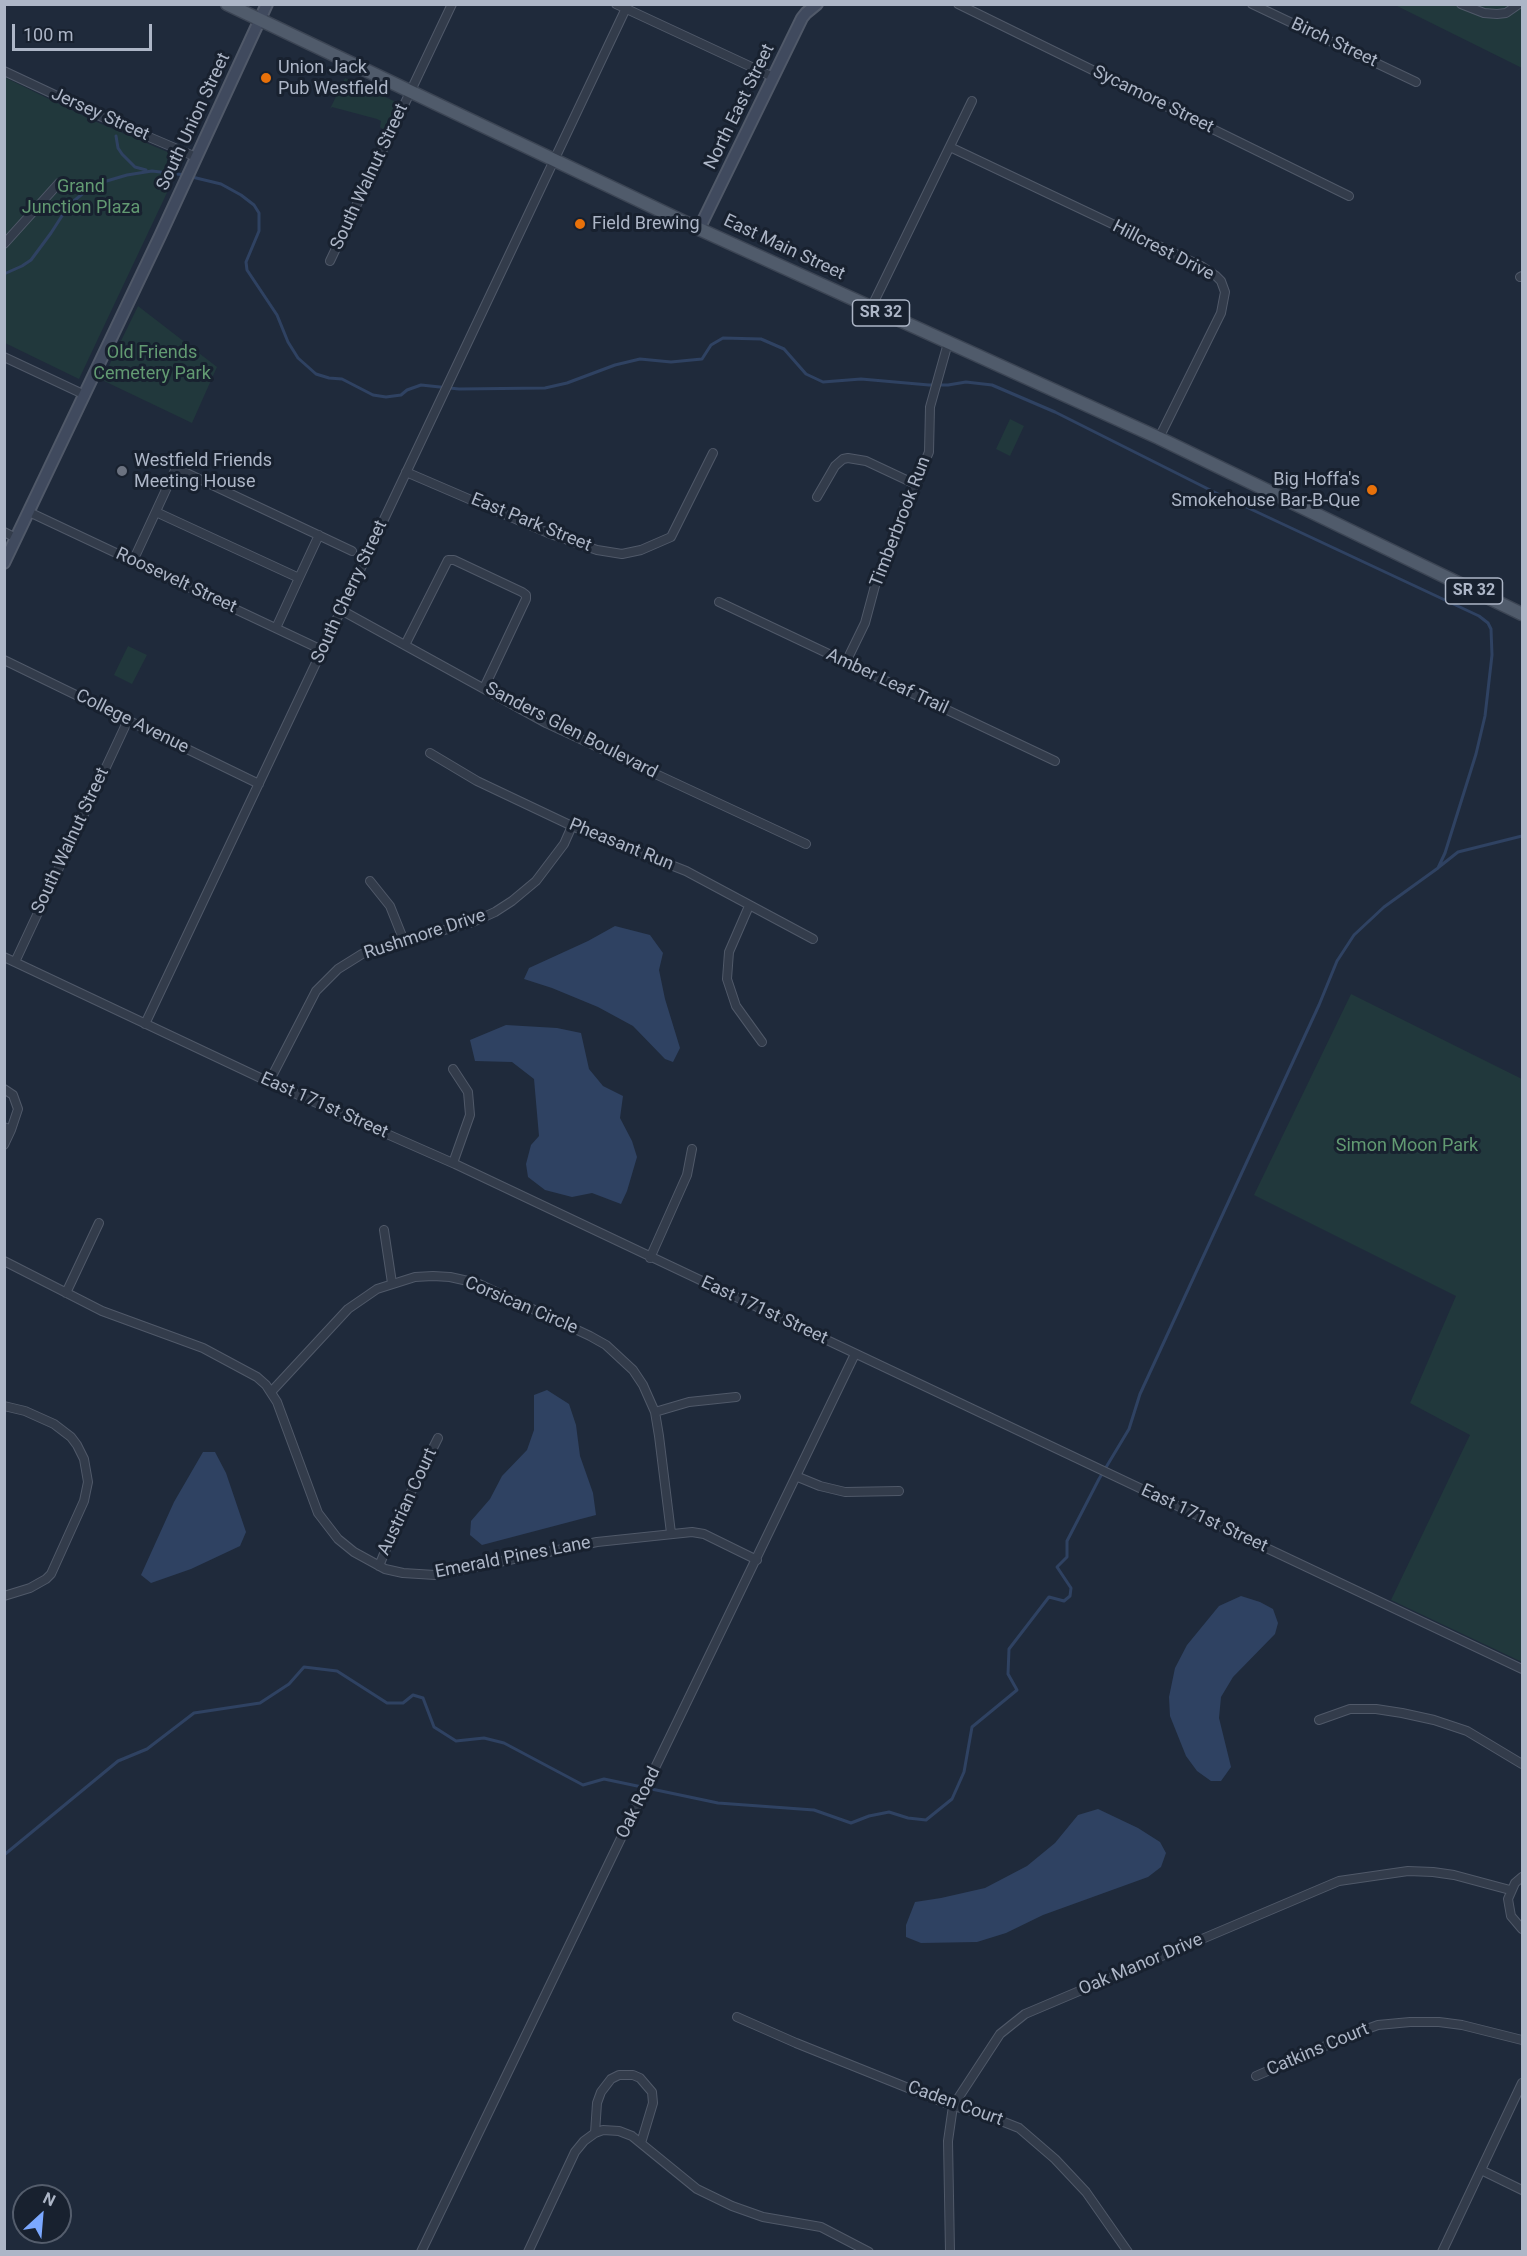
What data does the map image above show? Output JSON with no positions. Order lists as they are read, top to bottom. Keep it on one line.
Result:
{"streets":{"main road":["East Main Street","SR 32"],"street":["Birch Street","Sycamore Street","North East Street","Jersey Street","South Union Street","South Walnut Street","Hillcrest Drive","Timberbrook Run","East Park Street","Roosevelt Street","South Cherry Street","Amber Leaf Trail","College Avenue","Sanders Glen Boulevard","Pheasant Run","Rushmore Drive","East 171st Street","Corsican Circle","Austrian Court","Emerald Pines Lane","Oak Road","Oak Manor Drive","Catkins Court","Caden Court"]},"crossings":[["North East Street","East Main Street"],["Jersey Street","South Union Street"],["South Union Street","East Main Street"],["South Union Street","SR 32"],["South Union Street","Roosevelt Street"],["South Walnut Street","East Main Street"],["South Walnut Street","College Avenue"],["South Walnut Street","East 171st Street"],["East Main Street","Hillcrest Drive"],["East Main Street","SR 32"],["East Main Street","Timberbrook Run"],["East Main Street","South Cherry Street"],["Timberbrook Run","Amber Leaf Trail"],["East Park Street","South Cherry Street"],["Roosevelt Street","South Cherry Street"],["South Cherry Street","College Avenue"],["South Cherry Street","Sanders Glen Boulevard"],["South Cherry Street","East 171st Street"],["Pheasant Run","Rushmore Drive"],["Rushmore Drive","East 171st Street"],["East 171st Street","Oak Road"],["Corsican Circle","Emerald Pines Lane"],["Austrian Court","Emerald Pines Lane"],["Emerald Pines Lane","Oak Road"],["Oak Manor Drive","Caden Court"]],"parks":["Grand Junction Plaza","Old Friends Cemetery Park","Simon Moon Park"],"places":["Union Jack Pub Westfield","Field Brewing","Westfield Friends Meeting House","Big Hoffa's Smokehouse Bar-B-Que"],"scale_bar":"100 m","north":"top right"}
